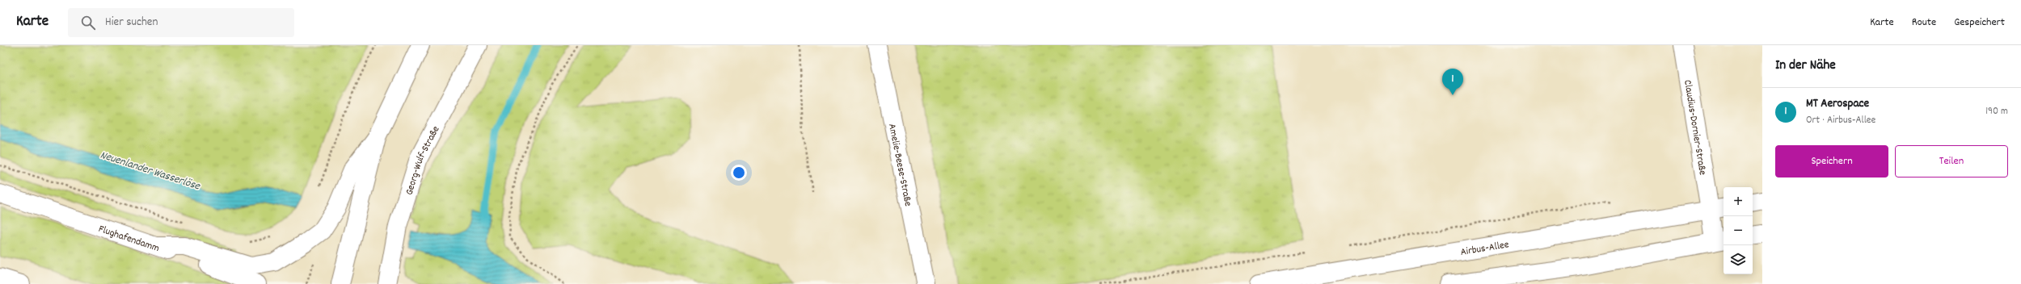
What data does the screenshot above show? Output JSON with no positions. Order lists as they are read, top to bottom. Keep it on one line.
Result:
{"streets":{"street":["Claudius-Dornier-Straße","Georg-Wulf-Straße","Amelie-Beese-Straße","Flughafendamm","Airbus-Allee"]},"crossings":[["Claudius-Dornier-Straße","Airbus-Allee"]],"water":["Neuenlander Wasserlöse"],"page":{"header":"Karte","search":"Hier suchen","nav":["Karte","Route","Gespeichert"],"heading":"In der Nähe","pins":"1","list":[{"mark":"1","name":"MT Aerospace","note":"Ort · Airbus-Allee","value":"190 m"}],"buttons":["Speichern","Teilen"],"map_buttons":["+","−"]}}
